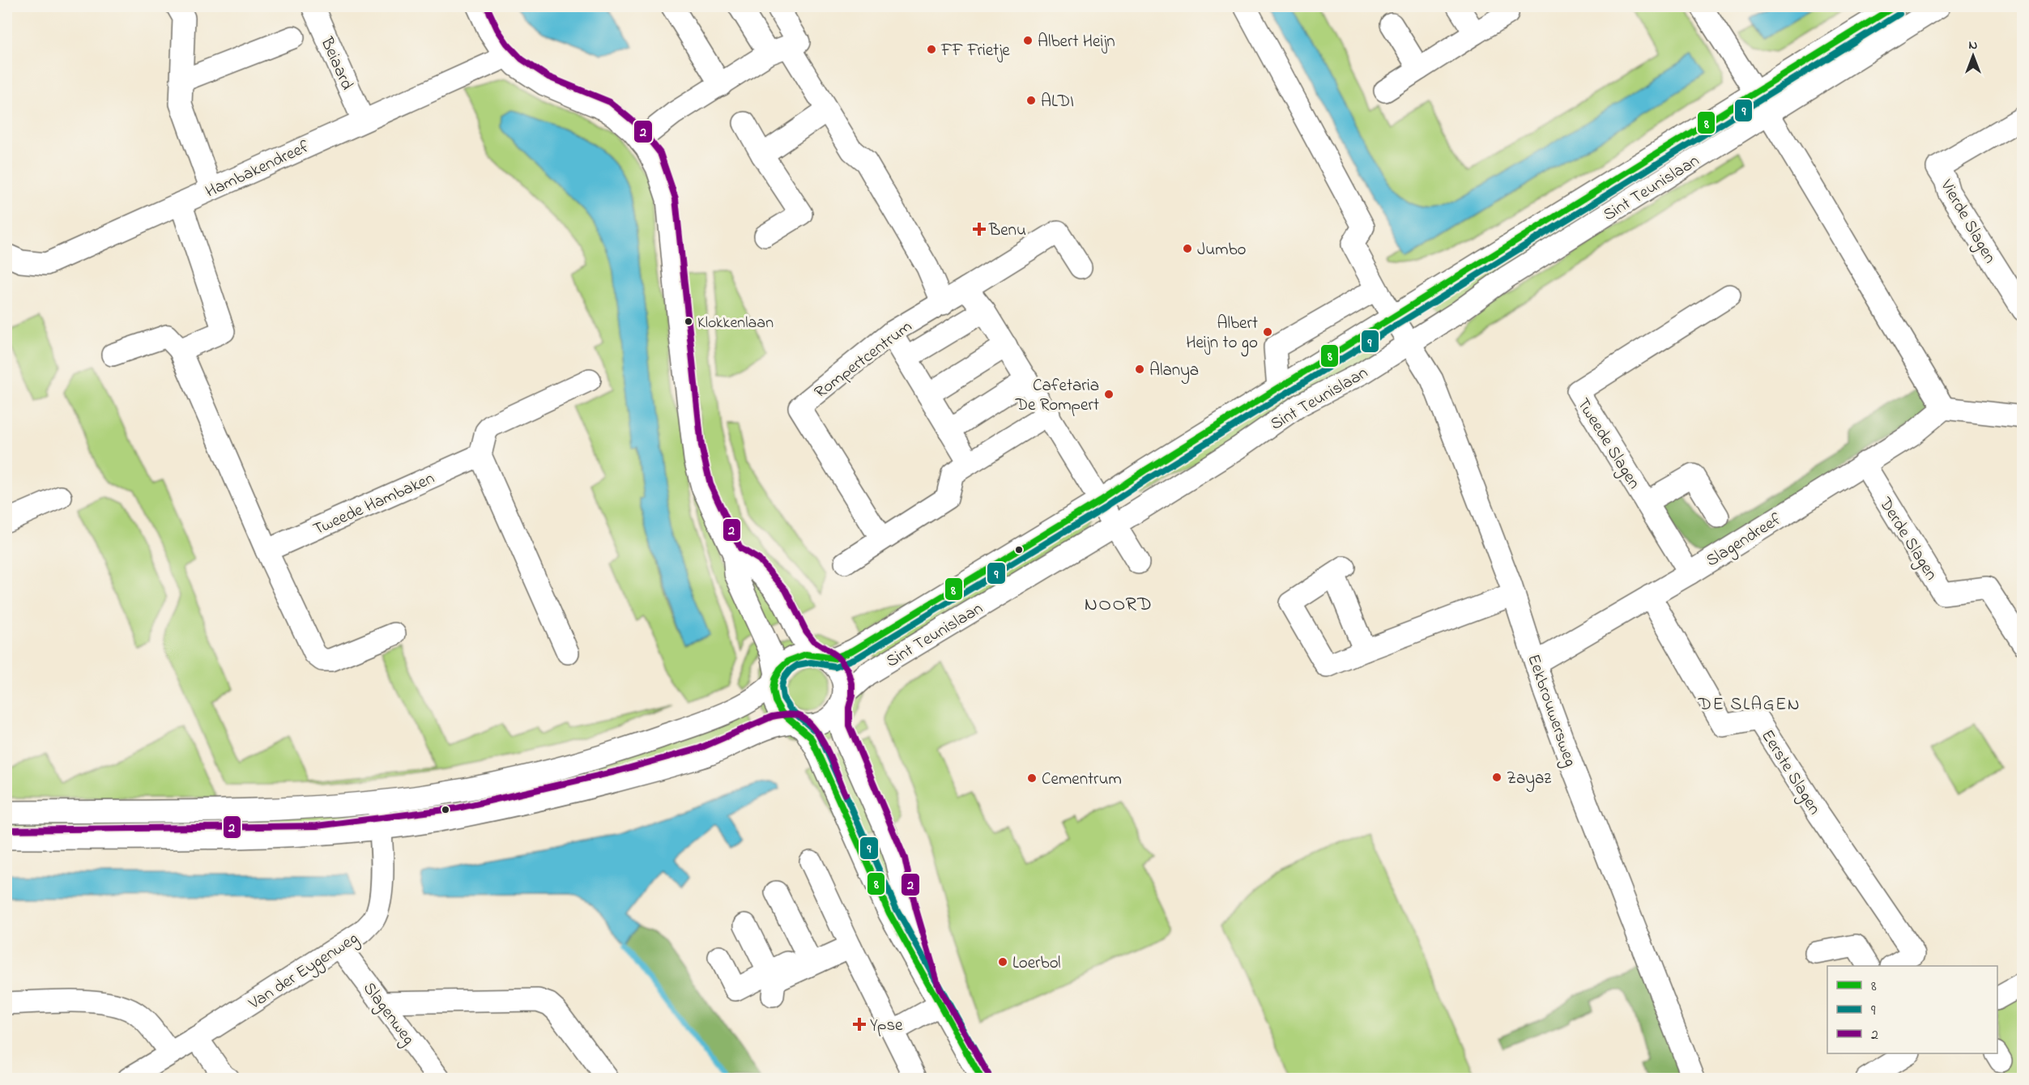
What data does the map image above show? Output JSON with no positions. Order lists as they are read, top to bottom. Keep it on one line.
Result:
{"streets":{"street":["Beiaard","Hambakendreef","Sint Teunislaan","Vierde Slagen","Rompertcentrum","Tweede Slagen","Tweede Hambaken","Derde Slagen","Slagendreef","Eekbrouwersweg","Eerste Slagen","Van der Eygenweg","Slagenweg"]},"crossings":[["Beiaard","Hambakendreef"],["Sint Teunislaan","Eekbrouwersweg"],["Tweede Slagen","Slagendreef"],["Derde Slagen","Slagendreef"],["Slagendreef","Eekbrouwersweg"],["Slagendreef","Eerste Slagen"],["Van der Eygenweg","Slagenweg"]],"districts":["NOORD","DE SLAGEN"],"places":{"other":["Albert Heijn","FF Frietje","ALDI","Jumbo","Klokkenlaan","Albert Heijn to go","Alanya","Cafetaria De Rompert","Zayaz","Cementrum","Loerbol"],"health":["Benu","Ypse"]},"lines":["transit line 8","transit line 2","transit line 9"],"legend":["8","9","2"],"north":"top"}
